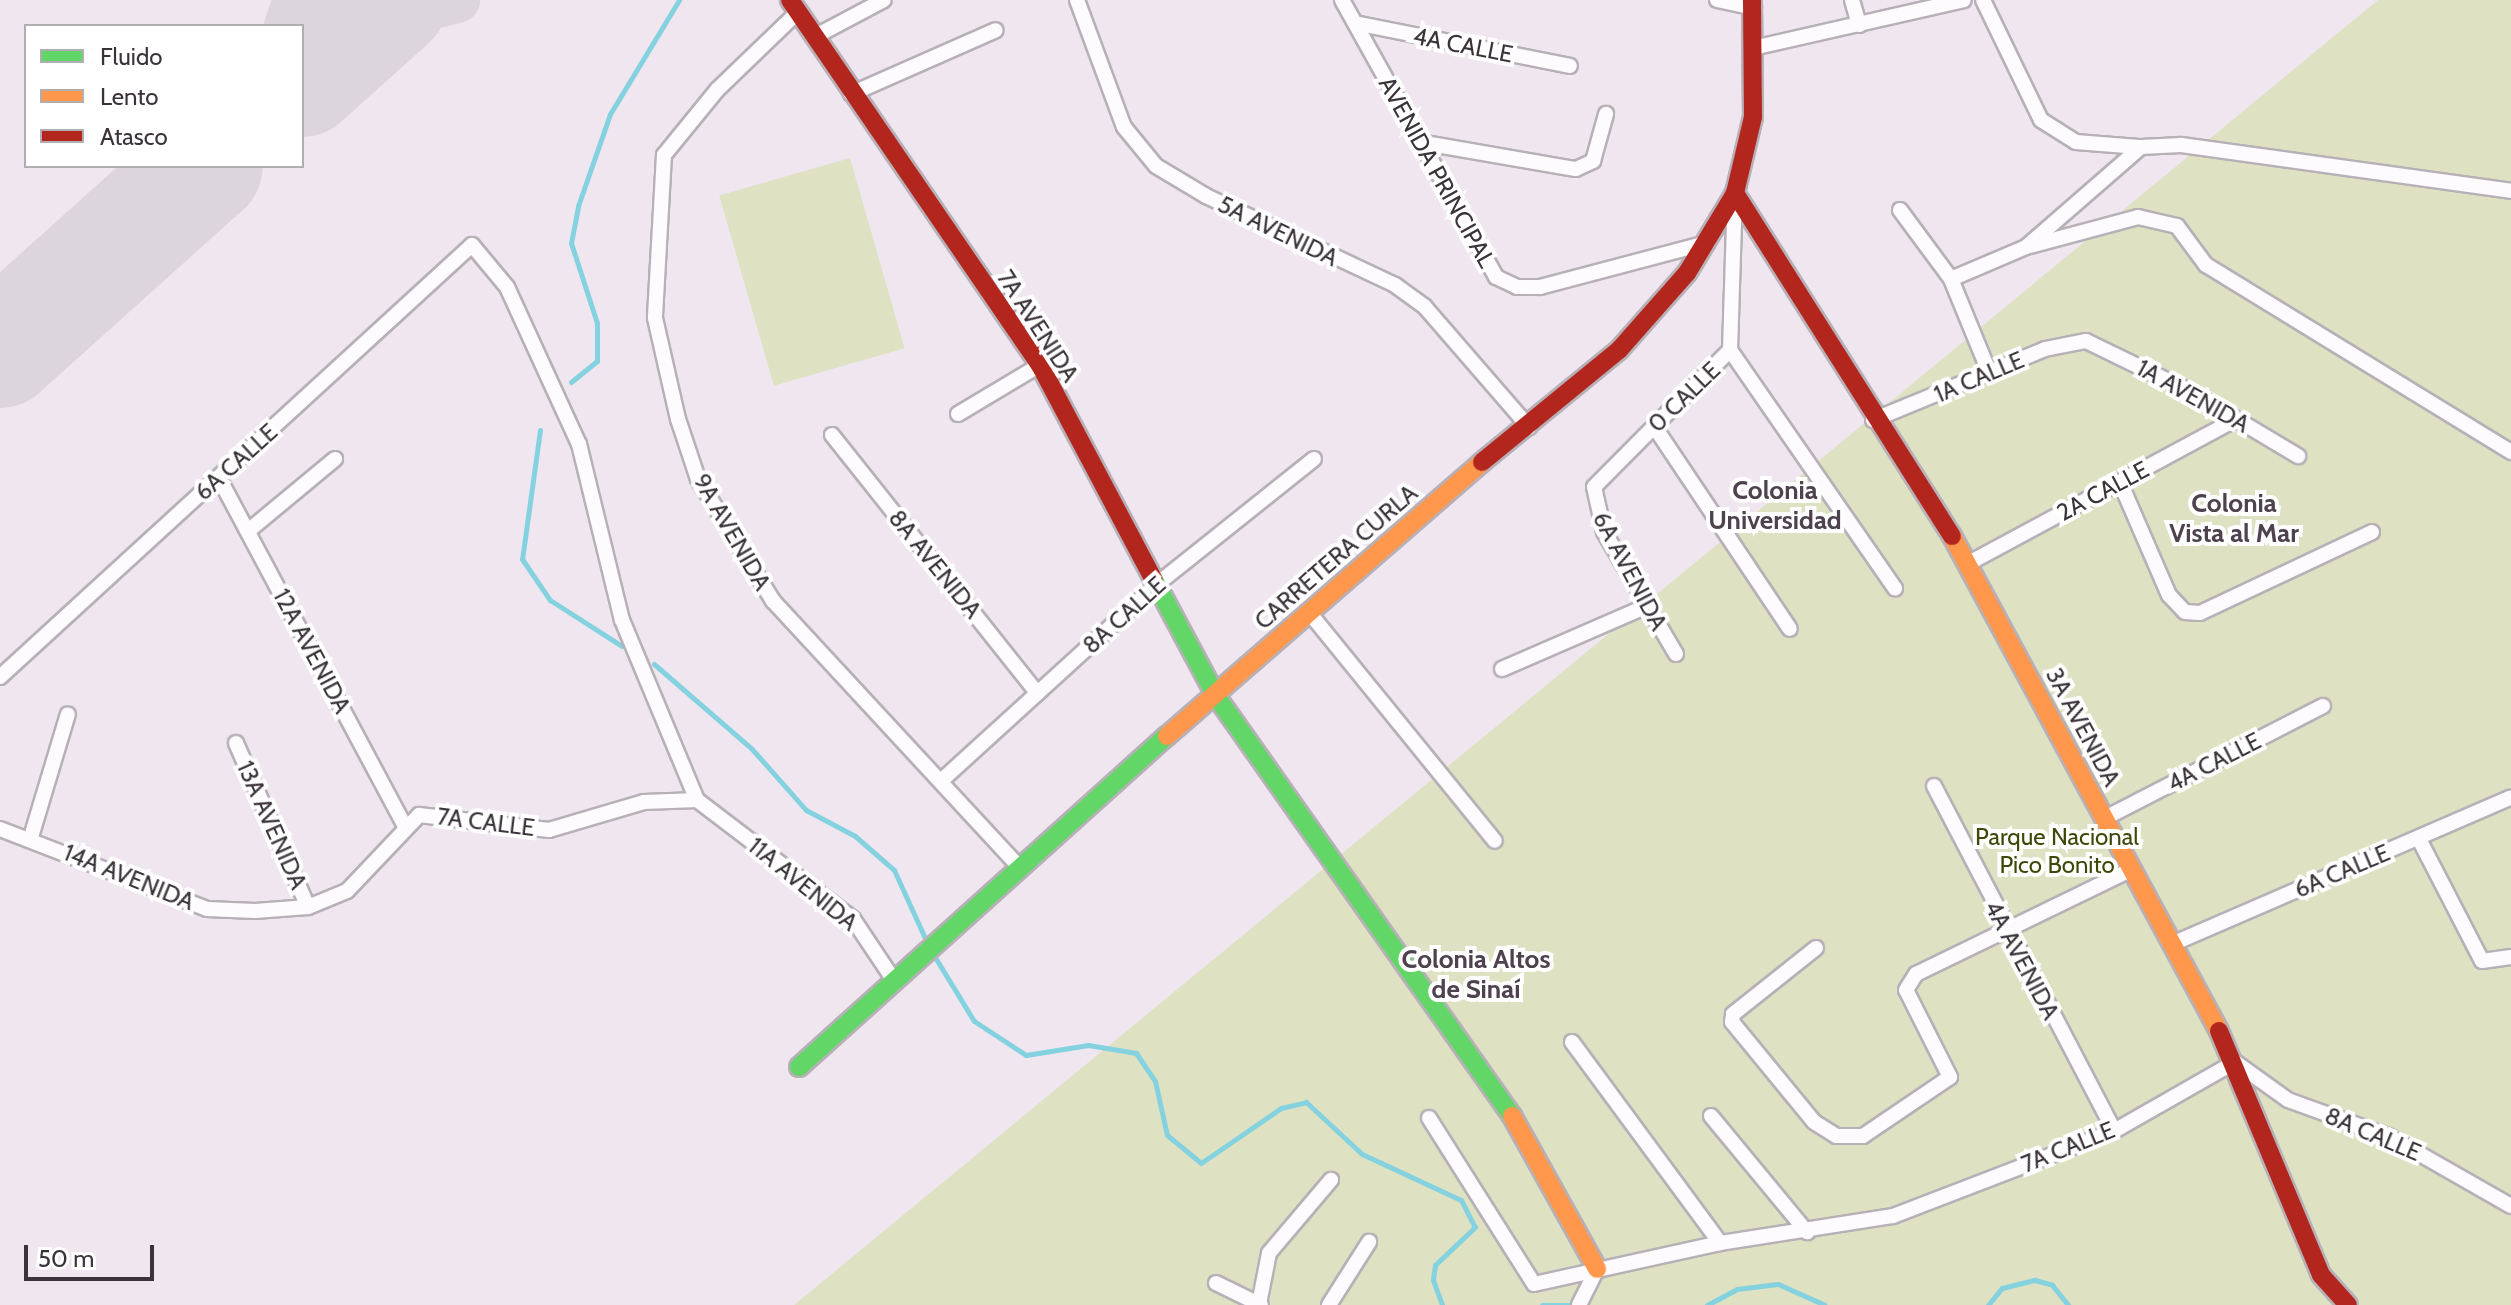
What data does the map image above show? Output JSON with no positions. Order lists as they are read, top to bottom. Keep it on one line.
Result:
{"streets":{"street":["4A CALLE","AVENIDA PRINCIPAL","5A AVENIDA","7A AVENIDA","1A CALLE","1A AVENIDA","0 CALLE","6A CALLE","2A CALLE","9A AVENIDA","CARRETERA CURLA","8A AVENIDA","6A AVENIDA","8A CALLE","12A AVENIDA","3A AVENIDA","7A CALLE","13A AVENIDA","14A AVENIDA","11A AVENIDA","4A AVENIDA"]},"crossings":[["4A CALLE","AVENIDA PRINCIPAL"],["4A CALLE","3A AVENIDA"],["AVENIDA PRINCIPAL","CARRETERA CURLA"],["5A AVENIDA","CARRETERA CURLA"],["7A AVENIDA","9A AVENIDA"],["7A AVENIDA","CARRETERA CURLA"],["7A AVENIDA","8A CALLE"],["7A AVENIDA","7A CALLE"],["1A CALLE","1A AVENIDA"],["1A CALLE","3A AVENIDA"],["1A AVENIDA","2A CALLE"],["0 CALLE","CARRETERA CURLA"],["0 CALLE","6A AVENIDA"],["0 CALLE","3A AVENIDA"],["6A CALLE","12A AVENIDA"],["6A CALLE","3A AVENIDA"],["6A CALLE","7A CALLE"],["6A CALLE","11A AVENIDA"],["2A CALLE","3A AVENIDA"],["9A AVENIDA","CARRETERA CURLA"],["9A AVENIDA","8A CALLE"],["CARRETERA CURLA","3A AVENIDA"],["CARRETERA CURLA","11A AVENIDA"],["8A AVENIDA","8A CALLE"],["8A CALLE","3A AVENIDA"],["8A CALLE","7A CALLE"],["12A AVENIDA","7A CALLE"],["3A AVENIDA","7A CALLE"],["7A CALLE","13A AVENIDA"],["7A CALLE","14A AVENIDA"],["7A CALLE","11A AVENIDA"],["7A CALLE","4A AVENIDA"],["13A AVENIDA","14A AVENIDA"]],"districts":["Colonia Universidad","Colonia Vista al Mar","Colonia Altos de Sinaí"],"parks":["Parque Nacional Pico Bonito"],"legend":["Fluido","Lento","Atasco"],"scale_bar":"50 m"}
